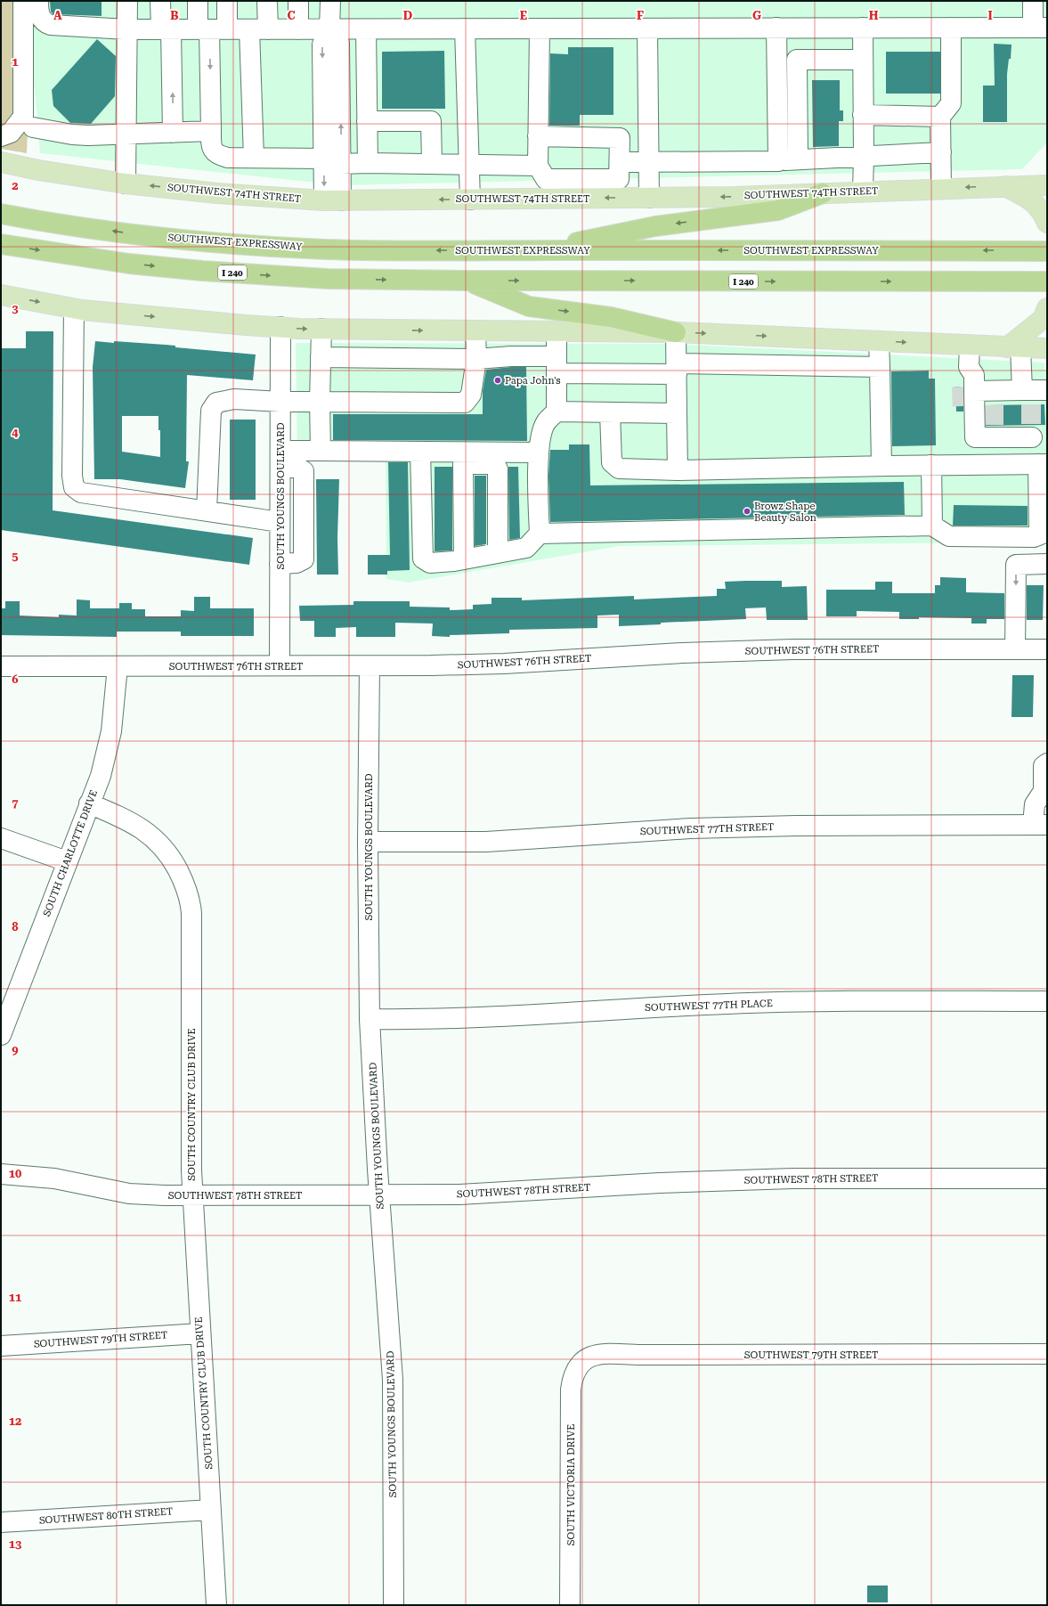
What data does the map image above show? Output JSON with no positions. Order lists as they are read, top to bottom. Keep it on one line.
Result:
{"streets":{"highway":["SOUTHWEST EXPRESSWAY","I 240"],"main road":["SOUTHWEST 74TH STREET"],"street":["SOUTH YOUNGS BOULEVARD","SOUTHWEST 76TH STREET","SOUTHWEST 77TH STREET","SOUTH CHARLOTTE DRIVE","SOUTHWEST 77TH PLACE","SOUTH COUNTRY CLUB DRIVE","SOUTHWEST 78TH STREET","SOUTHWEST 79TH STREET","SOUTH VICTORIA DRIVE","SOUTHWEST 80TH STREET"]},"crossings":[["SOUTH YOUNGS BOULEVARD","SOUTHWEST 76TH STREET"],["SOUTH YOUNGS BOULEVARD","SOUTHWEST 77TH STREET"],["SOUTH YOUNGS BOULEVARD","SOUTHWEST 77TH PLACE"],["SOUTH YOUNGS BOULEVARD","SOUTHWEST 78TH STREET"],["SOUTHWEST 76TH STREET","SOUTH CHARLOTTE DRIVE"],["SOUTH CHARLOTTE DRIVE","SOUTH COUNTRY CLUB DRIVE"],["SOUTH COUNTRY CLUB DRIVE","SOUTHWEST 78TH STREET"],["SOUTH COUNTRY CLUB DRIVE","SOUTHWEST 79TH STREET"],["SOUTH COUNTRY CLUB DRIVE","SOUTHWEST 80TH STREET"],["SOUTHWEST 79TH STREET","SOUTH VICTORIA DRIVE"]],"places":["Papa John's","Browz Shape Beauty Salon"],"grid":{"columns":["A","B","C","D","E","F","G","H","I"],"rows":["1","2","3","4","5","6","7","8","9","10","11","12","13"]}}
